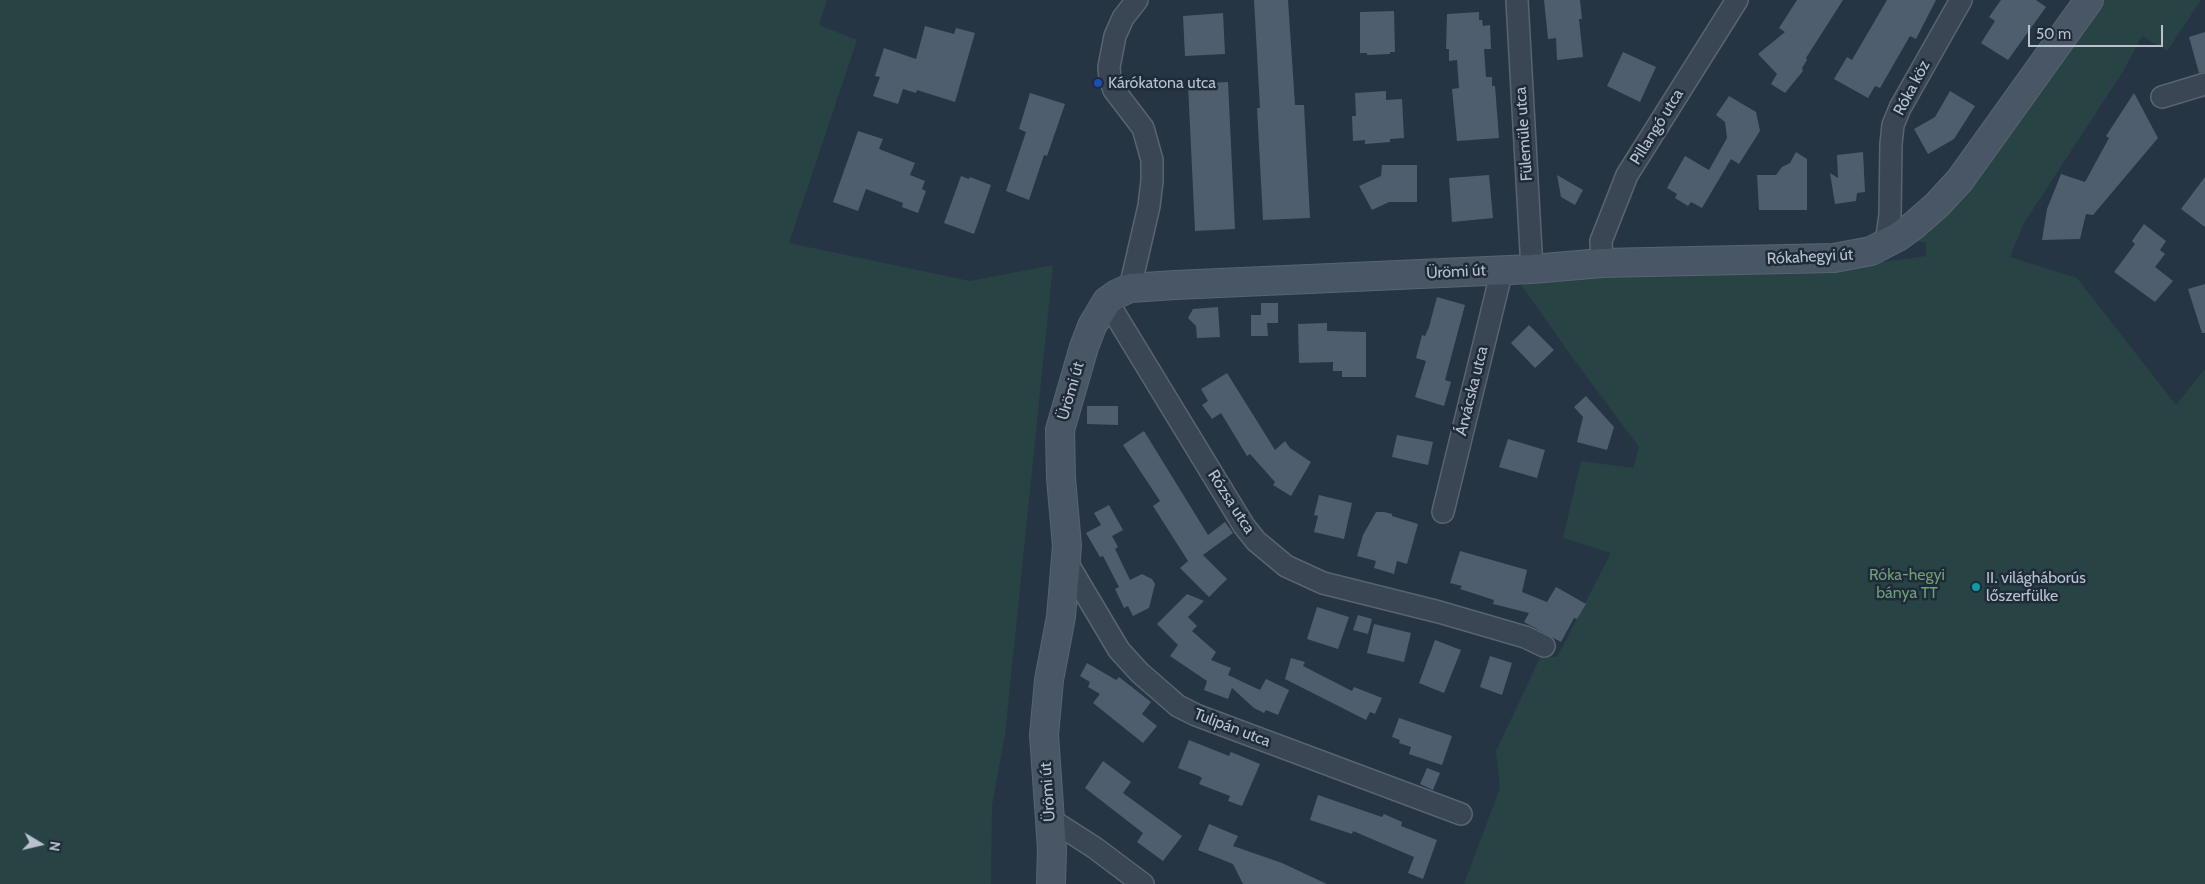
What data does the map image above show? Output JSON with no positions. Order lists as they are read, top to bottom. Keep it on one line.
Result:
{"streets":{"street":["Róka köz","Pillangó utca","Fülemüle utca","Rókahegyi út","Ürömi út","Árvácska utca","Rózsa utca","Tulipán utca"]},"crossings":[["Róka köz","Rókahegyi út"],["Pillangó utca","Rókahegyi út"],["Fülemüle utca","Rókahegyi út"],["Rókahegyi út","Ürömi út"],["Rókahegyi út","Árvácska utca"],["Ürömi út","Árvácska utca"],["Ürömi út","Rózsa utca"],["Ürömi út","Tulipán utca"]],"parks":["Róka-hegyi bánya TT"],"places":["Kárókatona utca","II. világháborús lőszerfülke"],"scale_bar":"50 m","north":"right"}
